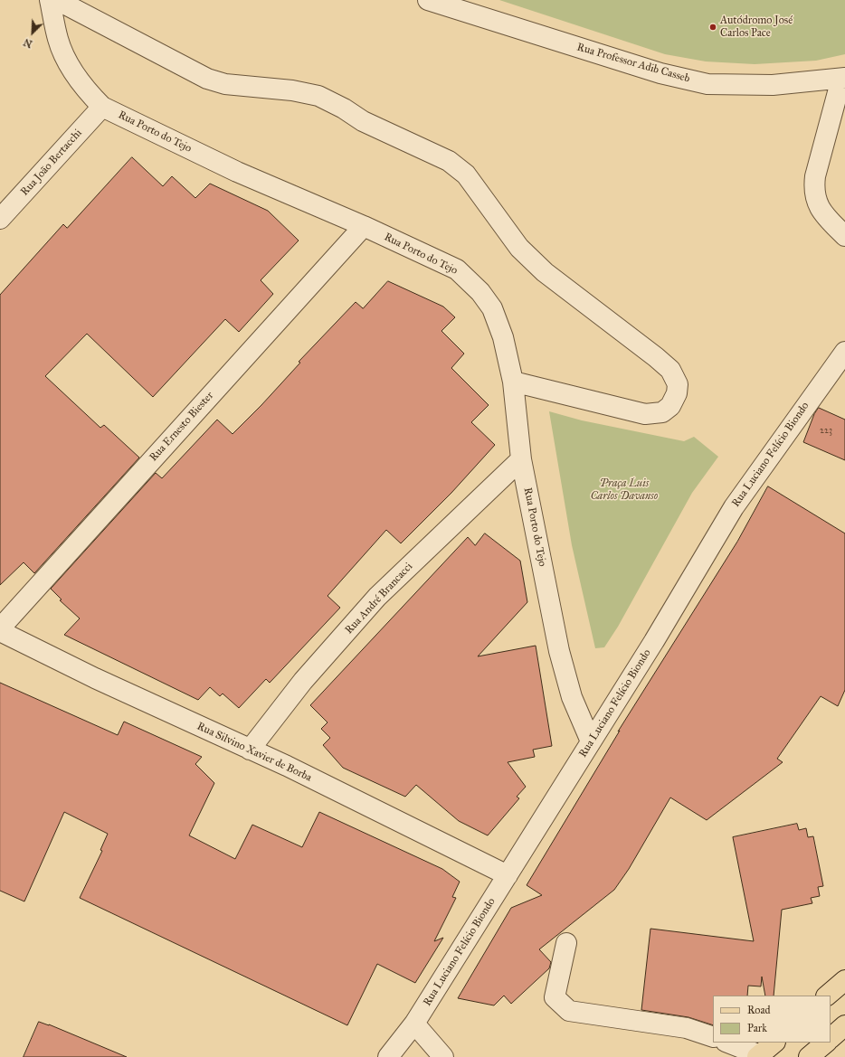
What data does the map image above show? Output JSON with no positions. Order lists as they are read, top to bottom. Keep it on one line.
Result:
{"streets":{"street":["Rua Professor Adib Casseb","Rua Porto do Tejo","Rua João Bertacchi","Rua Ernesto Biester","Rua Luciano Felício Biondo","Rua André Brancacci","Rua Silvino Xavier de Borba"]},"crossings":[["Rua Porto do Tejo","Rua João Bertacchi"],["Rua Porto do Tejo","Rua Ernesto Biester"],["Rua Porto do Tejo","Rua Luciano Felício Biondo"],["Rua Porto do Tejo","Rua André Brancacci"],["Rua Luciano Felício Biondo","Rua Silvino Xavier de Borba"],["Rua André Brancacci","Rua Silvino Xavier de Borba"]],"parks":["Praça Luis Carlos Davanso"],"places":["Autódromo José Carlos Pace"],"house_numbers":["223"],"legend":["Road","Park"],"north":"bottom left"}
